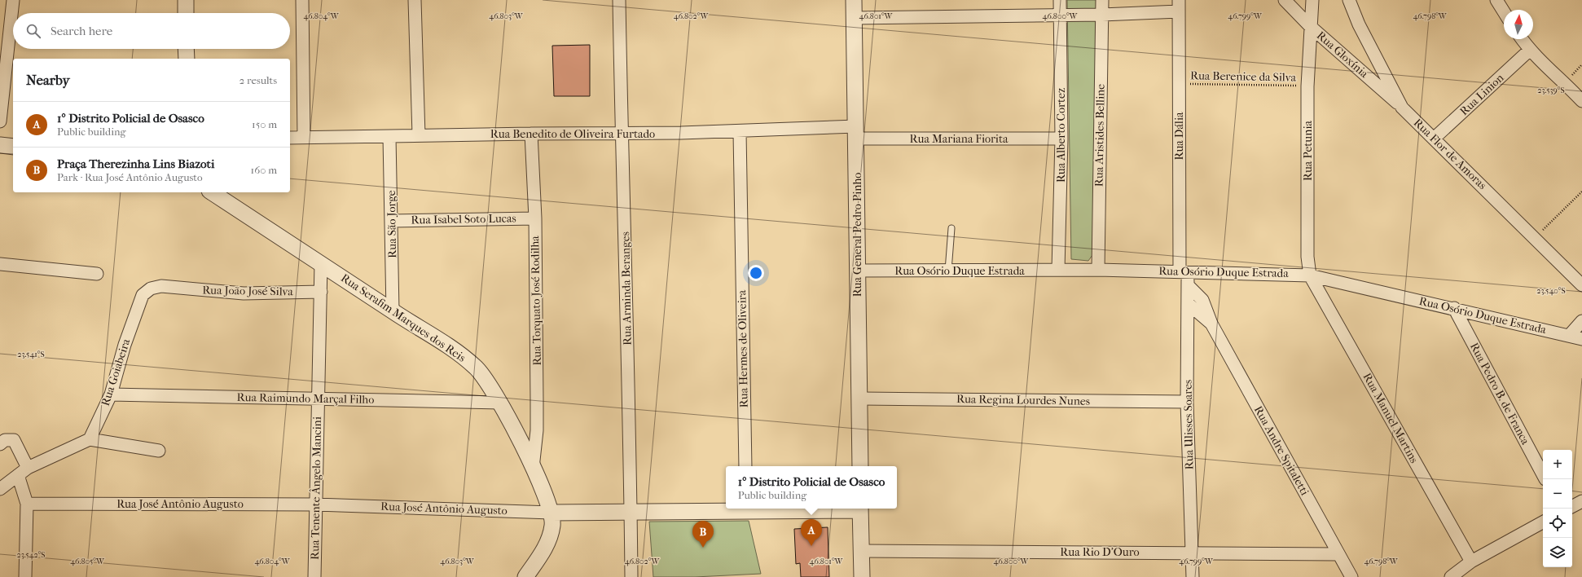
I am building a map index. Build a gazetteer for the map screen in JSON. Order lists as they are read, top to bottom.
{
  "streets": {
    "street": [
      "Rua Gloxínia",
      "Rua Linion",
      "Rua Benedito de Oliveira Furtado",
      "Rua Alberto Cortez",
      "Rua Aristides Belline",
      "Rua Dália",
      "Rua Mariana Fiorita",
      "Rua Petunia",
      "Rua Flor de Amoras",
      "Rua Isabel Soto Lucas",
      "Rua São Jorge",
      "Rua General Pedro Pinho",
      "Rua Osório Duque Estrada",
      "Rua Arminda Beranges",
      "Rua João José Silva",
      "Rua Torquato José Rodilha",
      "Rua Serafim Marques dos Reis",
      "Rua Hermes de Oliveira",
      "Rua Goiabeira",
      "Rua Pedro B. de Franca",
      "Rua Raimundo Marçal Filho",
      "Rua Regina Lourdes Nunes",
      "Rua Manuel Martins",
      "Rua Ulisses Soares",
      "Rua Andre Spitaletti",
      "Rua Tenente Ângelo Mancini",
      "Rua José Antônio Augusto",
      "Rua Rio D'Ouro"
    ],
    "path": ["Rua Berenice da Silva"]
  },
  "crossings": [
    ["Rua Gloxínia", "Rua Petunia"],
    ["Rua Gloxínia", "Rua Flor de Amoras"],
    ["Rua Berenice da Silva", "Rua Dália"],
    ["Rua Berenice da Silva", "Rua Petunia"],
    ["Rua Linion", "Rua Flor de Amoras"],
    ["Rua Benedito de Oliveira Furtado", "Rua Mariana Fiorita"],
    ["Rua Benedito de Oliveira Furtado", "Rua São Jorge"],
    ["Rua Benedito de Oliveira Furtado", "Rua General Pedro Pinho"],
    ["Rua Benedito de Oliveira Furtado", "Rua Arminda Beranges"],
    ["Rua Benedito de Oliveira Furtado", "Rua Torquato José Rodilha"],
    ["Rua Benedito de Oliveira Furtado", "Rua Hermes de Oliveira"],
    ["Rua Alberto Cortez", "Rua Mariana Fiorita"],
    ["Rua Alberto Cortez", "Rua Osório Duque Estrada"],
    ["Rua Aristides Belline", "Rua Osório Duque Estrada"],
    ["Rua Dália", "Rua Osório Duque Estrada"],
    ["Rua Dália", "Rua Ulisses Soares"],
    ["Rua Mariana Fiorita", "Rua General Pedro Pinho"],
    ["Rua Petunia", "Rua Osório Duque Estrada"],
    ["Rua Petunia", "Rua Manuel Martins"],
    ["Rua Isabel Soto Lucas", "Rua São Jorge"],
    ["Rua Isabel Soto Lucas", "Rua Torquato José Rodilha"],
    ["Rua São Jorge", "Rua Serafim Marques dos Reis"],
    ["Rua General Pedro Pinho", "Rua Osório Duque Estrada"],
    ["Rua General Pedro Pinho", "Rua Regina Lourdes Nunes"],
    ["Rua Osório Duque Estrada", "Rua Pedro B. de Franca"],
    ["Rua Osório Duque Estrada", "Rua Manuel Martins"],
    ["Rua Osório Duque Estrada", "Rua Ulisses Soares"],
    ["Rua Arminda Beranges", "Rua José Antônio Augusto"],
    ["Rua João José Silva", "Rua Goiabeira"],
    ["Rua João José Silva", "Rua Tenente Ângelo Mancini"],
    ["Rua Torquato José Rodilha", "Rua Serafim Marques dos Reis"],
    ["Rua Serafim Marques dos Reis", "Rua Raimundo Marçal Filho"],
    ["Rua Serafim Marques dos Reis", "Rua Tenente Ângelo Mancini"],
    ["Rua Serafim Marques dos Reis", "Rua José Antônio Augusto"],
    ["Rua Goiabeira", "Rua Raimundo Marçal Filho"],
    ["Rua Raimundo Marçal Filho", "Rua Tenente Ângelo Mancini"],
    ["Rua Regina Lourdes Nunes", "Rua Ulisses Soares"],
    ["Rua Ulisses Soares", "Rua Andre Spitaletti"],
    ["Rua Ulisses Soares", "Rua Rio D'Ouro"],
    ["Rua Andre Spitaletti", "Rua Rio D'Ouro"],
    ["Rua Tenente Ângelo Mancini", "Rua José Antônio Augusto"]
  ],
  "north": "top",
  "page": {
    "search": "Search here",
    "heading": ["Nearby", "2 results"],
    "list": [
      {
        "mark": "A",
        "name": "1º Distrito Policial de Osasco",
        "note": "Public building",
        "value": "150 m"
      },
      {
        "mark": "B",
        "name": "Praça Therezinha Lins Biazoti",
        "note": "Park · Rua José Antônio Augusto",
        "value": "160 m"
      }
    ],
    "map_buttons": ["+", "−"],
    "popup": ["1º Distrito Policial de Osasco", "Public building"],
    "pins": ["A", "B"]
  },
  "coordinates": [
    "46.804°W",
    "46.803°W",
    "46.802°W",
    "46.801°W",
    "46.800°W",
    "46.799°W",
    "46.798°W",
    "23.539°S",
    "23.540°S",
    "23.541°S",
    "23.542°S",
    "46.805°W"
  ]
}
